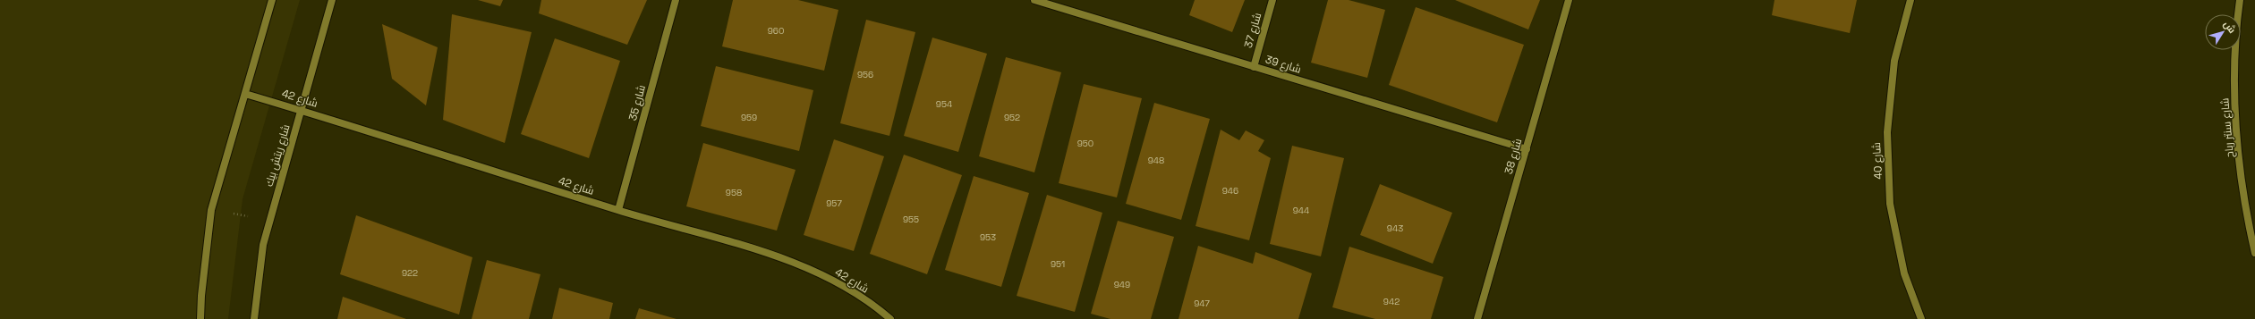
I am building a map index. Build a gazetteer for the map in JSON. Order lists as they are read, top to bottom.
{
  "streets": {
    "street": [
      "شارع 37",
      "شارع 39",
      "شارع 42",
      "شارع 35",
      "شارع سنتر رباح",
      "شارع ريتش بيك",
      "شارع 38",
      "شارع 40"
    ]
  },
  "crossings": [
    ["شارع 37", "شارع 39"],
    ["شارع 39", "شارع 38"],
    ["شارع 42", "شارع 35"],
    ["شارع 42", "شارع ريتش بيك"]
  ],
  "house_numbers": [
    "960",
    "956",
    "954",
    "959",
    "952",
    "950",
    "948",
    "946",
    "958",
    "957",
    "944",
    "955",
    "943",
    "953",
    "951",
    "922",
    "949",
    "942",
    "947"
  ],
  "north": "top right"
}
